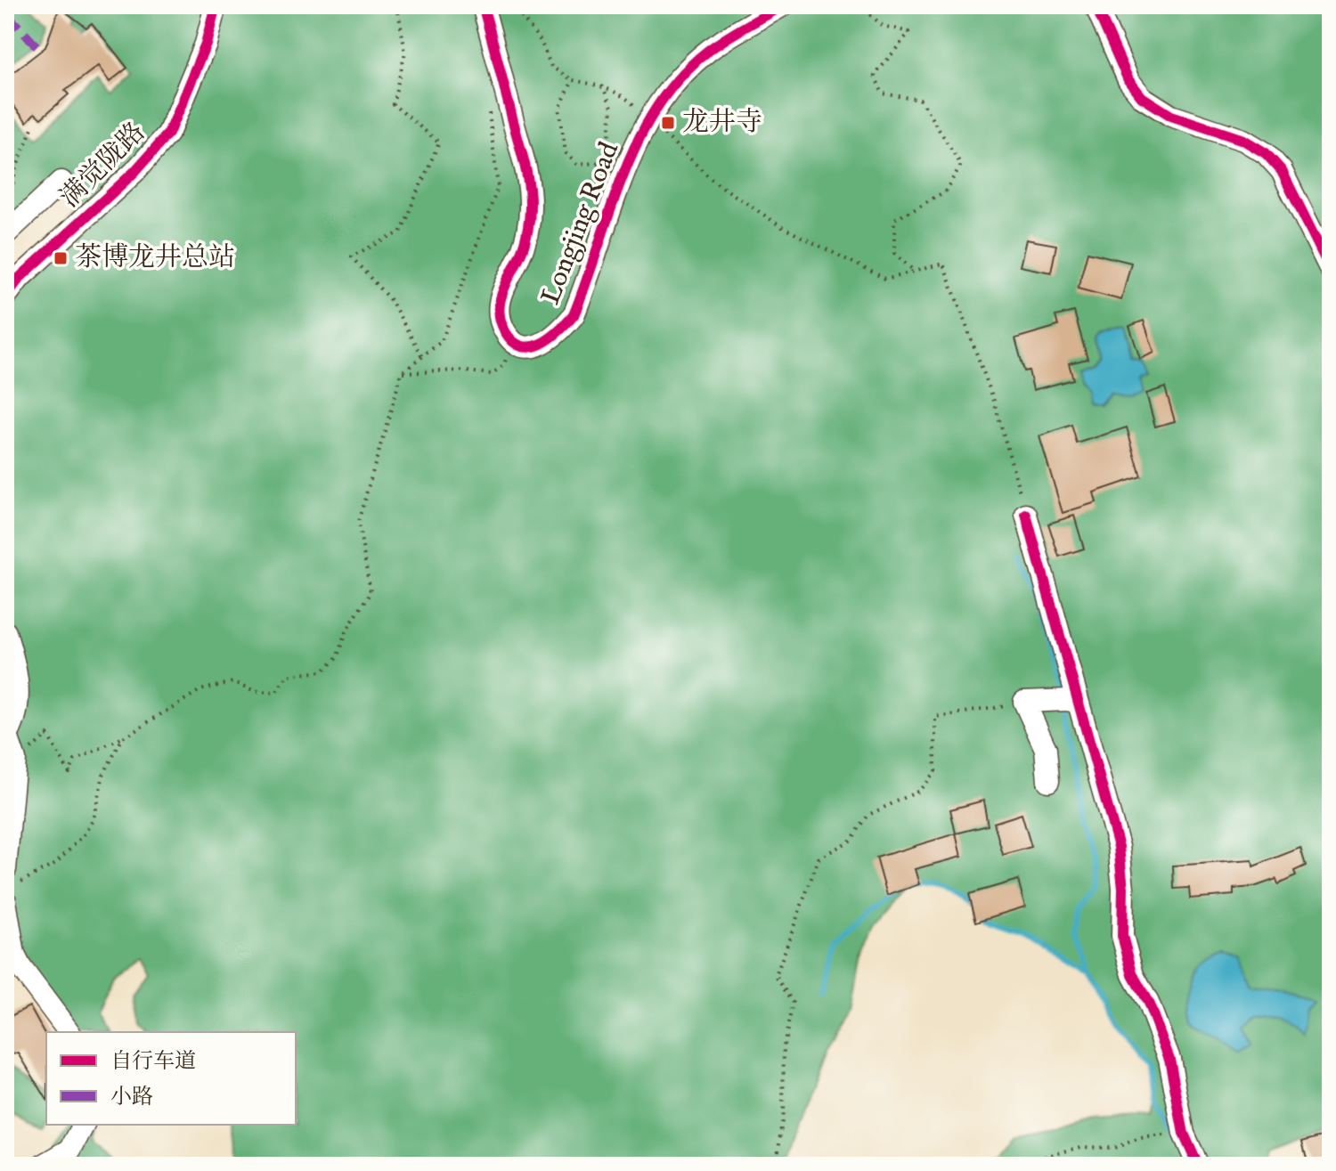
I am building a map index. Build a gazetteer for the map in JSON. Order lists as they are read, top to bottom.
{
  "streets": {
    "street": ["满觉陇路", "Longjing Road"]
  },
  "places": {
    "transit": ["龙井寺", "茶博龙井总站"]
  },
  "legend": ["自行车道", "小路"]
}
